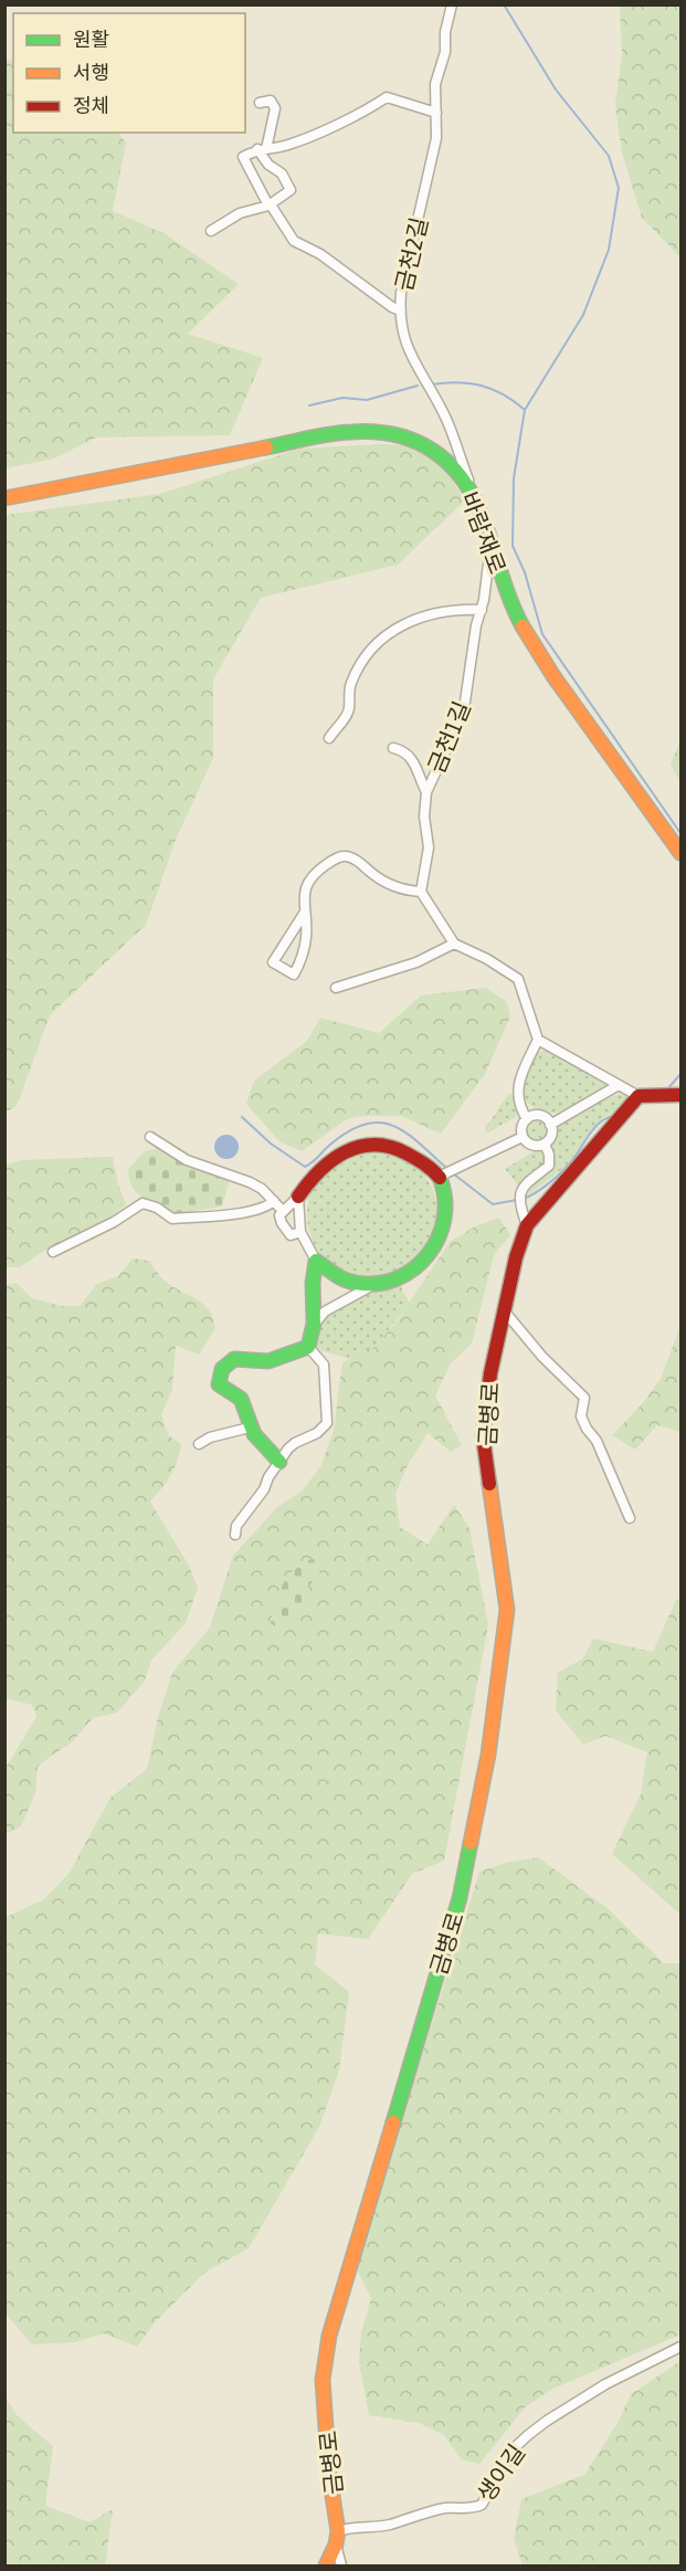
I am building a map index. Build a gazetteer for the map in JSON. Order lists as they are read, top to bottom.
{
  "streets": {
    "street": [
      "금천2길",
      "바람재로",
      "금천1길",
      "금병로",
      "생이길"
    ]
  },
  "crossings": [
    ["금천2길", "바람재로"],
    ["바람재로", "금천1길"],
    ["금병로", "생이길"]
  ],
  "legend": ["원활", "서행", "정체"]
}
